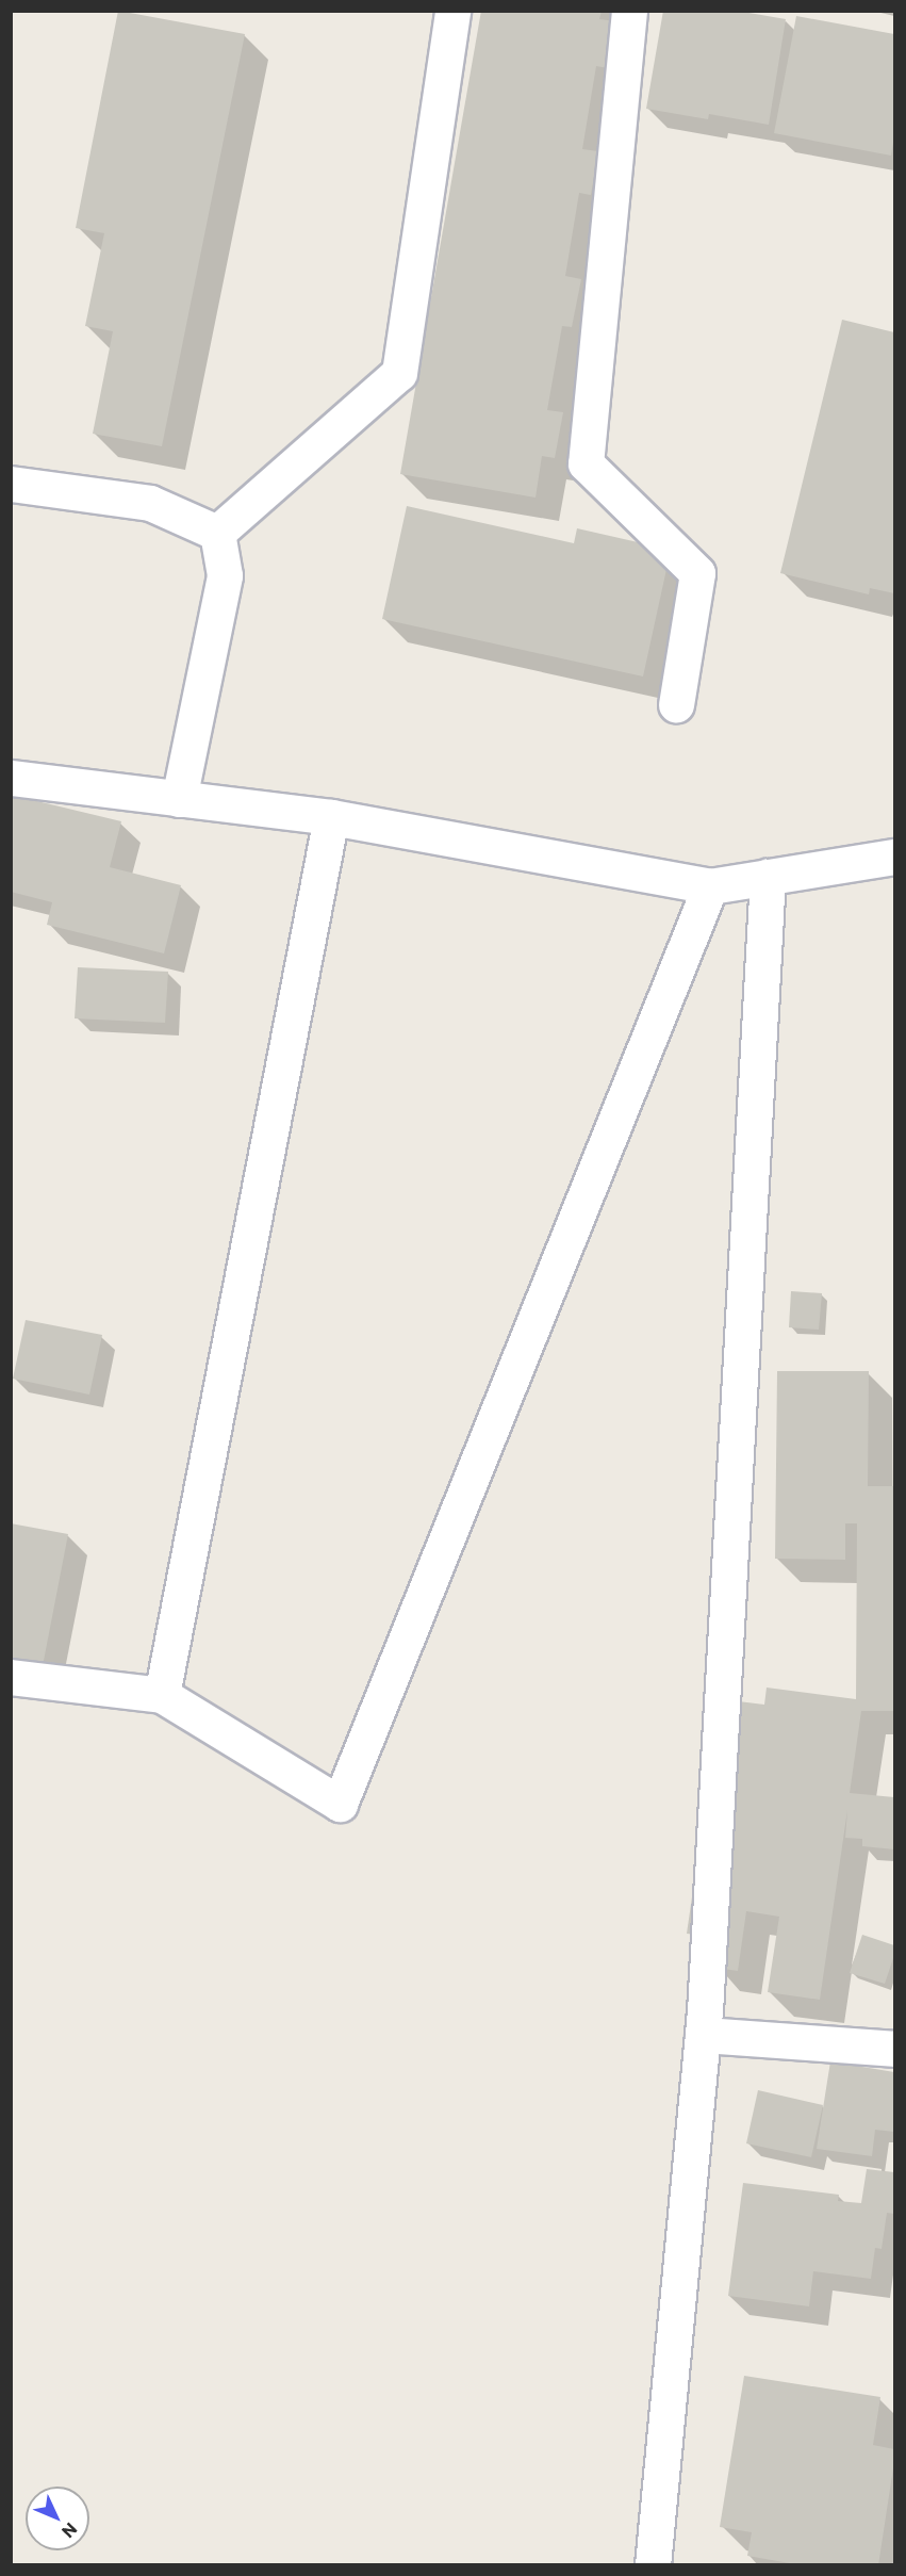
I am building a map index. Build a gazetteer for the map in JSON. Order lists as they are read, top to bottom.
{
  "north": "bottom right"
}
